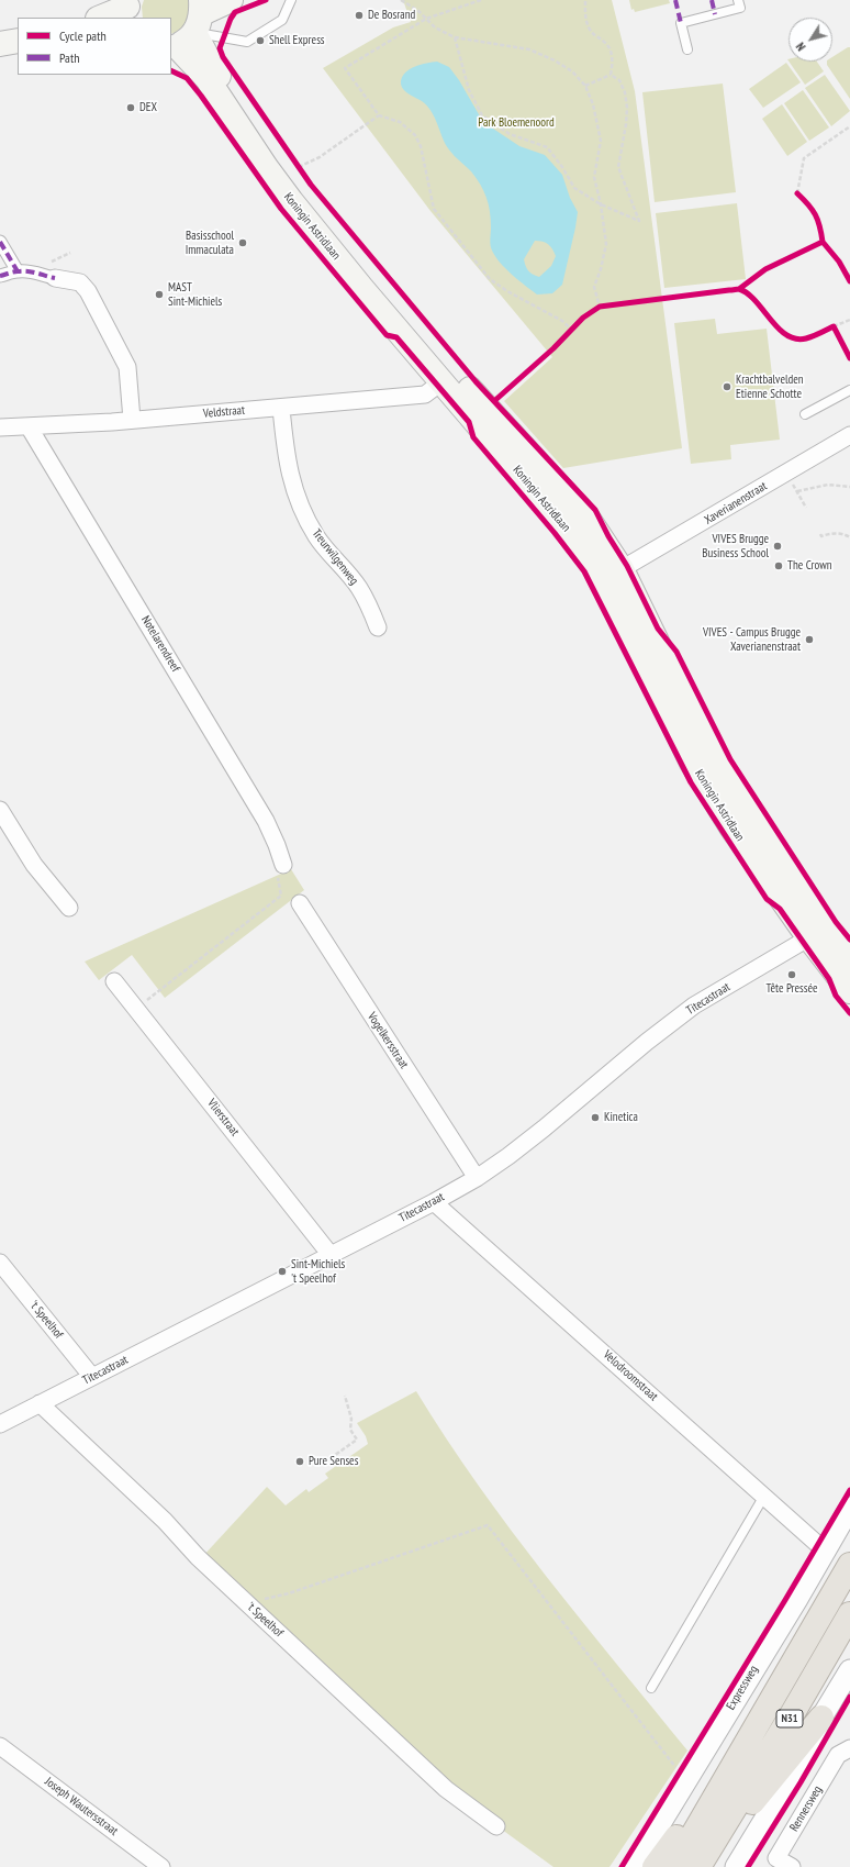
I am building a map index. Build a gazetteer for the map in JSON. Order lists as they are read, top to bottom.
{
  "streets": {
    "highway": ["N31"],
    "main road": ["Koningin Astridlaan"],
    "street": [
      "Veldstraat",
      "Xaverianenstraat",
      "Treurwilgenweg",
      "Notelarendreef",
      "Titecastraat",
      "Vogelkersstraat",
      "Vlierstraat",
      "'t Speelhof",
      "Velodroomstraat",
      "Expressweg",
      "Joseph Wautersstraat",
      "Rennersweg"
    ]
  },
  "crossings": [
    ["Koningin Astridlaan", "Veldstraat"],
    ["Koningin Astridlaan", "Xaverianenstraat"],
    ["Koningin Astridlaan", "Titecastraat"],
    ["Veldstraat", "Treurwilgenweg"],
    ["Veldstraat", "Notelarendreef"],
    ["Titecastraat", "Vogelkersstraat"],
    ["Titecastraat", "Vlierstraat"],
    ["Titecastraat", "'t Speelhof"],
    ["Titecastraat", "Velodroomstraat"],
    ["Velodroomstraat", "Expressweg"]
  ],
  "parks": ["Park Bloemenoord"],
  "places": [
    "De Bosrand",
    "Shell Express",
    "DEX",
    "Basisschool Immaculata",
    "MAST Sint-Michiels",
    "Krachtbalvelden Etienne Schotte",
    "VIVES Brugge Business School",
    "The Crown",
    "VIVES - Campus Brugge Xaverianenstraat",
    "Tête Pressée",
    "Kinetica",
    "Sint-Michiels 't Speelhof",
    "Pure Senses"
  ],
  "legend": ["Cycle path", "Path"],
  "north": "bottom left"
}
